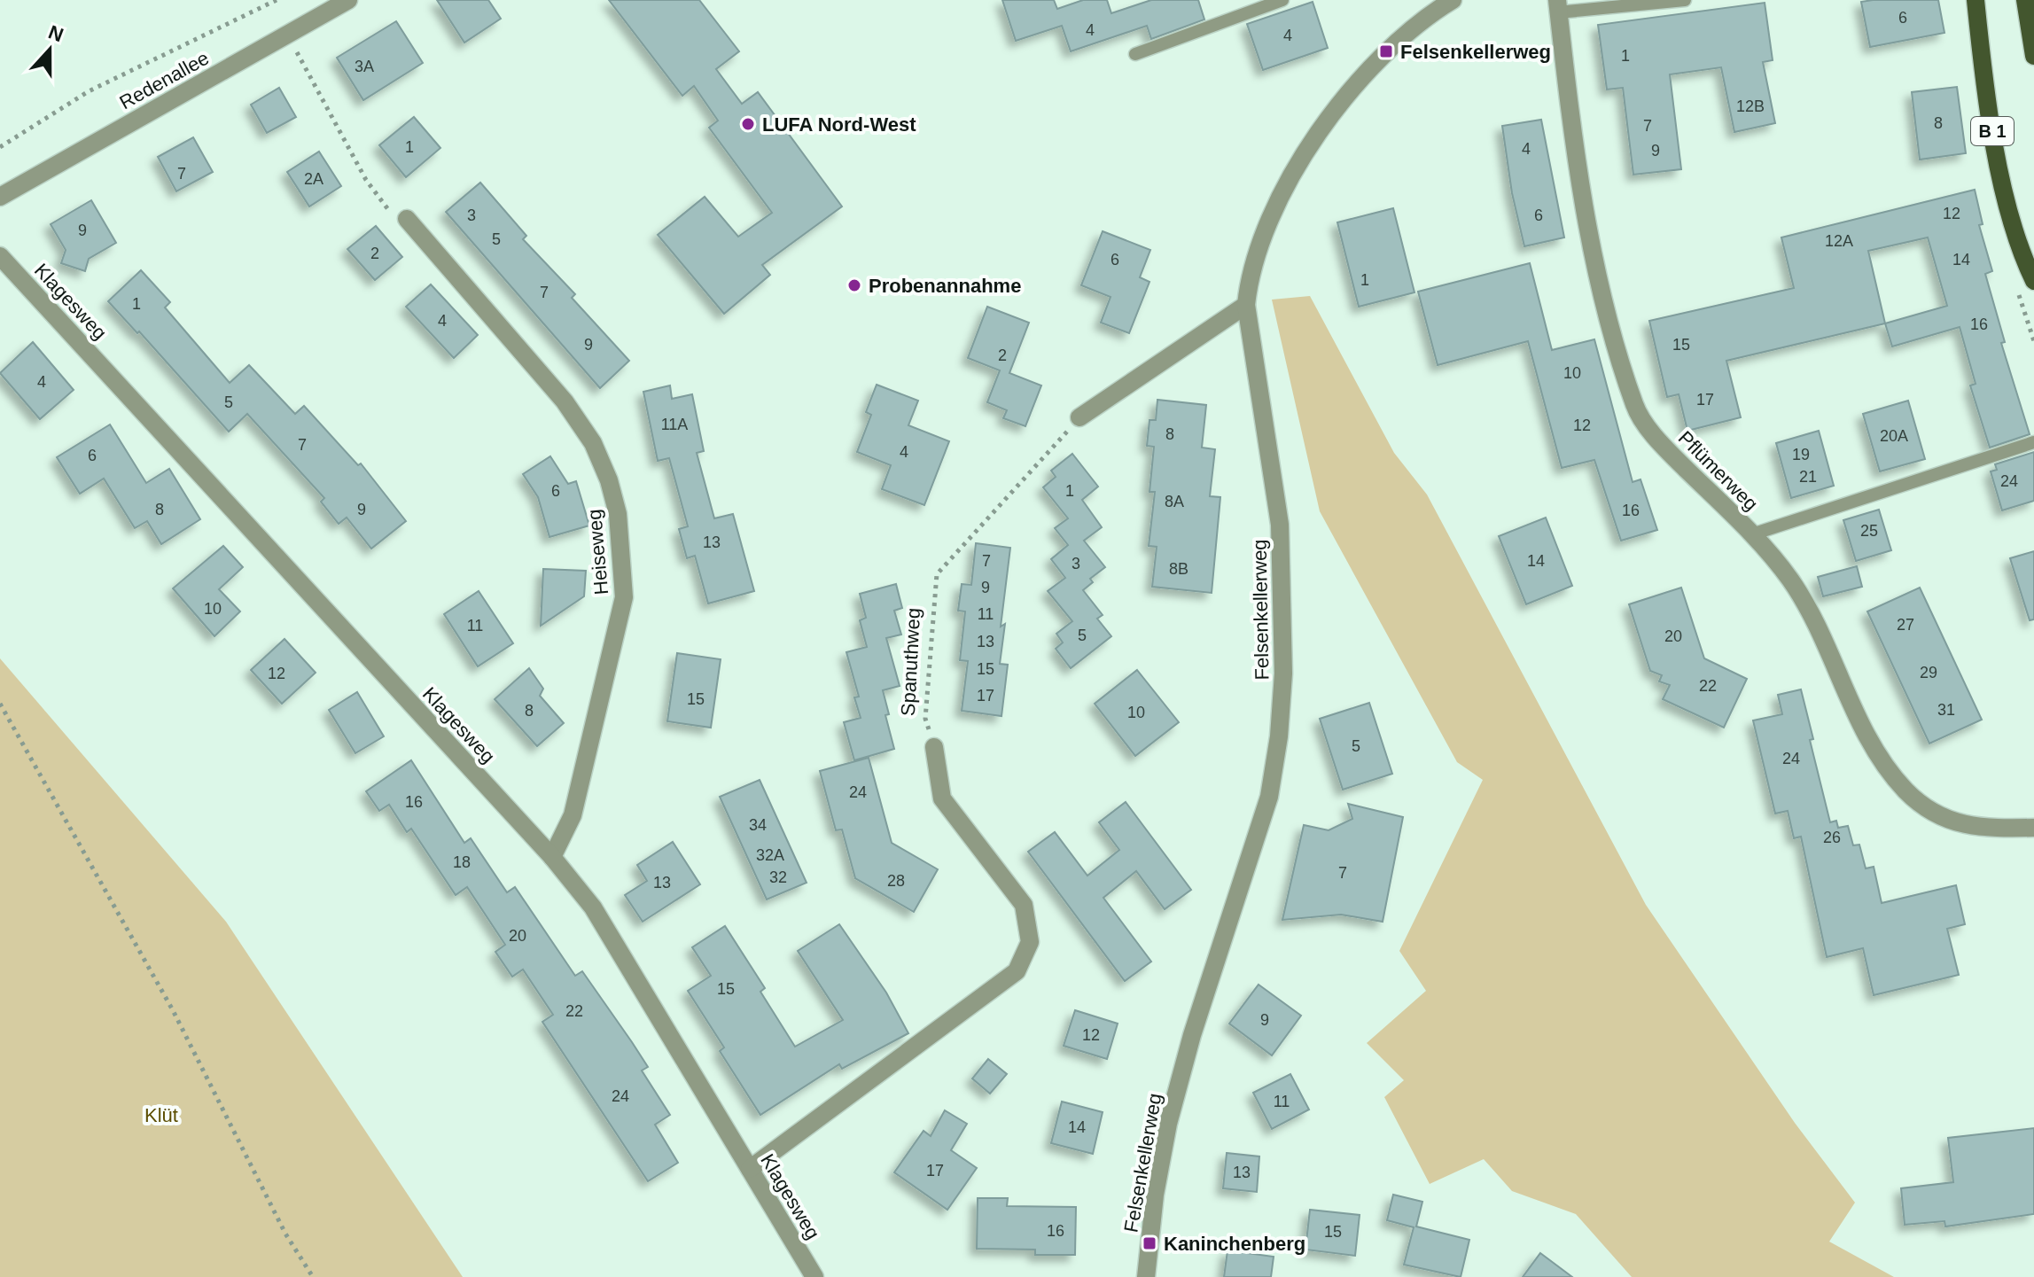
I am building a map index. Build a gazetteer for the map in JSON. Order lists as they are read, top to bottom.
{
  "streets": {
    "main road": ["B 1"],
    "street": [
      "Redenallee",
      "Klagesweg",
      "Pflümerweg",
      "Heiseweg",
      "Felsenkellerweg"
    ],
    "path": ["Spanuthweg"]
  },
  "crossings": [
    ["Klagesweg", "Heiseweg"]
  ],
  "parks": ["Klüt"],
  "places": {
    "transit": ["Felsenkellerweg", "Kaninchenberg"],
    "other": ["LUFA Nord-West", "Probenannahme"]
  },
  "house_numbers": [
    "6",
    "4",
    "4",
    "1",
    "3A",
    "12B",
    "8",
    "7",
    "1",
    "4",
    "9",
    "7",
    "2A",
    "12",
    "3",
    "6",
    "9",
    "5",
    "12A",
    "2",
    "6",
    "14",
    "1",
    "7",
    "1",
    "4",
    "16",
    "9",
    "15",
    "2",
    "10",
    "4",
    "17",
    "5",
    "11A",
    "12",
    "8",
    "20A",
    "7",
    "4",
    "19",
    "6",
    "21",
    "24",
    "6",
    "1",
    "8A",
    "8",
    "9",
    "16",
    "25",
    "13",
    "7",
    "14",
    "3",
    "8B",
    "9",
    "10",
    "11",
    "27",
    "11",
    "5",
    "20",
    "13",
    "15",
    "29",
    "12",
    "22",
    "17",
    "15",
    "31",
    "8",
    "10",
    "5",
    "24",
    "24",
    "16",
    "34",
    "26",
    "32A",
    "18",
    "7",
    "32",
    "28",
    "13",
    "20",
    "15",
    "22",
    "9",
    "12",
    "24",
    "11",
    "14",
    "17",
    "13",
    "16",
    "15"
  ],
  "north": "top"
}
